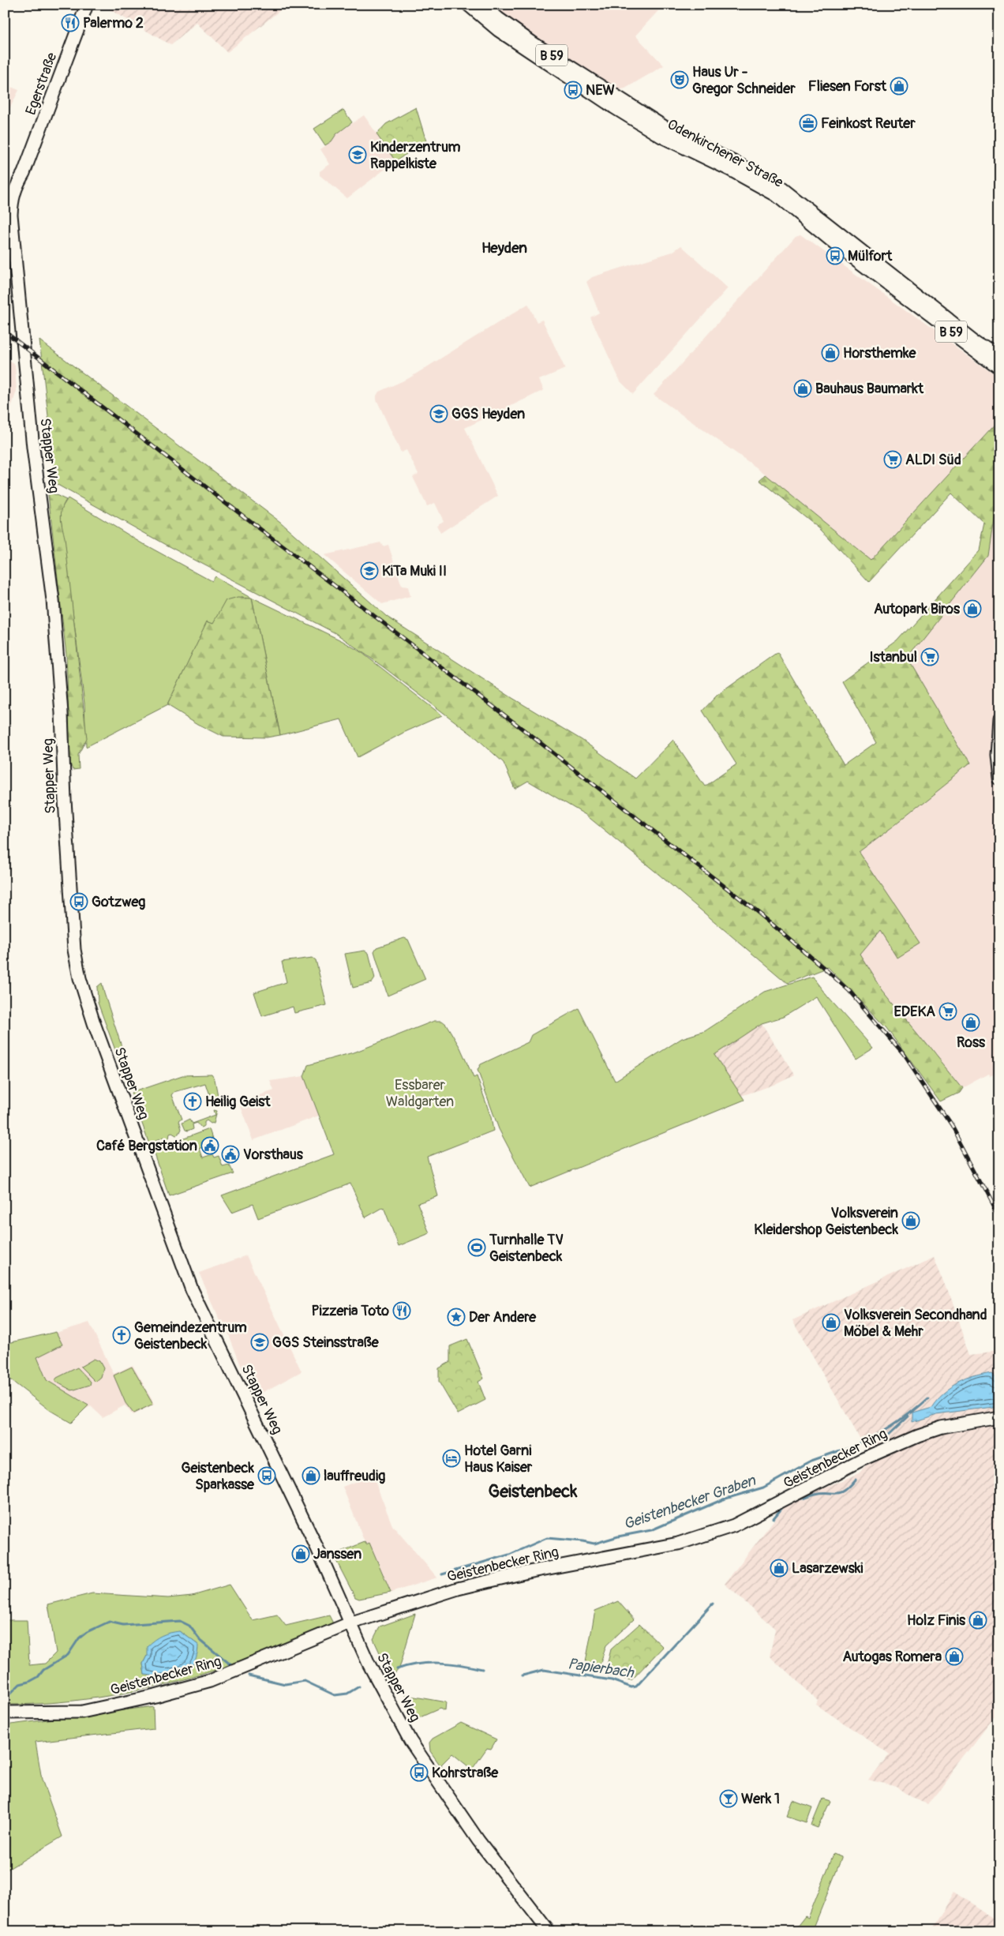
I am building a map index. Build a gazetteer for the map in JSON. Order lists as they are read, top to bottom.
{
  "streets": {
    "main road": [
      "B 59",
      "Egerstraße",
      "Odenkirchener Straße",
      "Stapper Weg",
      "Geistenbecker Ring"
    ]
  },
  "crossings": [
    ["Egerstraße", "Stapper Weg"],
    ["Stapper Weg", "Geistenbecker Ring"]
  ],
  "districts": ["Heyden", "Geistenbeck"],
  "water": ["Geistenbecker Graben", "Papierbach"],
  "parks": ["Essbarer Waldgarten"],
  "places": {
    "restaurant": ["Palermo 2", "Pizzeria Toto"],
    "theatre": ["Haus Ur - Gregor Schneider"],
    "shop": [
      "Fliesen Forst",
      "Horsthemke",
      "Bauhaus Baumarkt",
      "Autopark Biros",
      "Ross",
      "Volksverein Kleidershop Geistenbeck",
      "Volksverein Secondhand Möbel & Mehr",
      "lauffreudig",
      "Janssen",
      "Lasarzewski",
      "Holz Finis",
      "Autogas Romera"
    ],
    "bus stop": [
      "NEW",
      "Mülfort",
      "Gotzweg",
      "Geistenbeck Sparkasse",
      "Kohrstraße"
    ],
    "office": ["Feinkost Reuter"],
    "school or university": [
      "Kinderzentrum Rappelkiste",
      "GGS Heyden",
      "KiTa Muki II",
      "GGS Steinsstraße"
    ],
    "supermarket": ["ALDI Süd", "Istanbul", "EDEKA"],
    "church": ["Heilig Geist", "Gemeindezentrum Geistenbeck"],
    "public building": ["Café Bergstation", "Vorsthaus"],
    "sports": ["Turnhalle TV Geistenbeck"],
    "place": ["Der Andere"],
    "hotel": ["Hotel Garni Haus Kaiser"],
    "bar": ["Werk 1"]
  }
}
